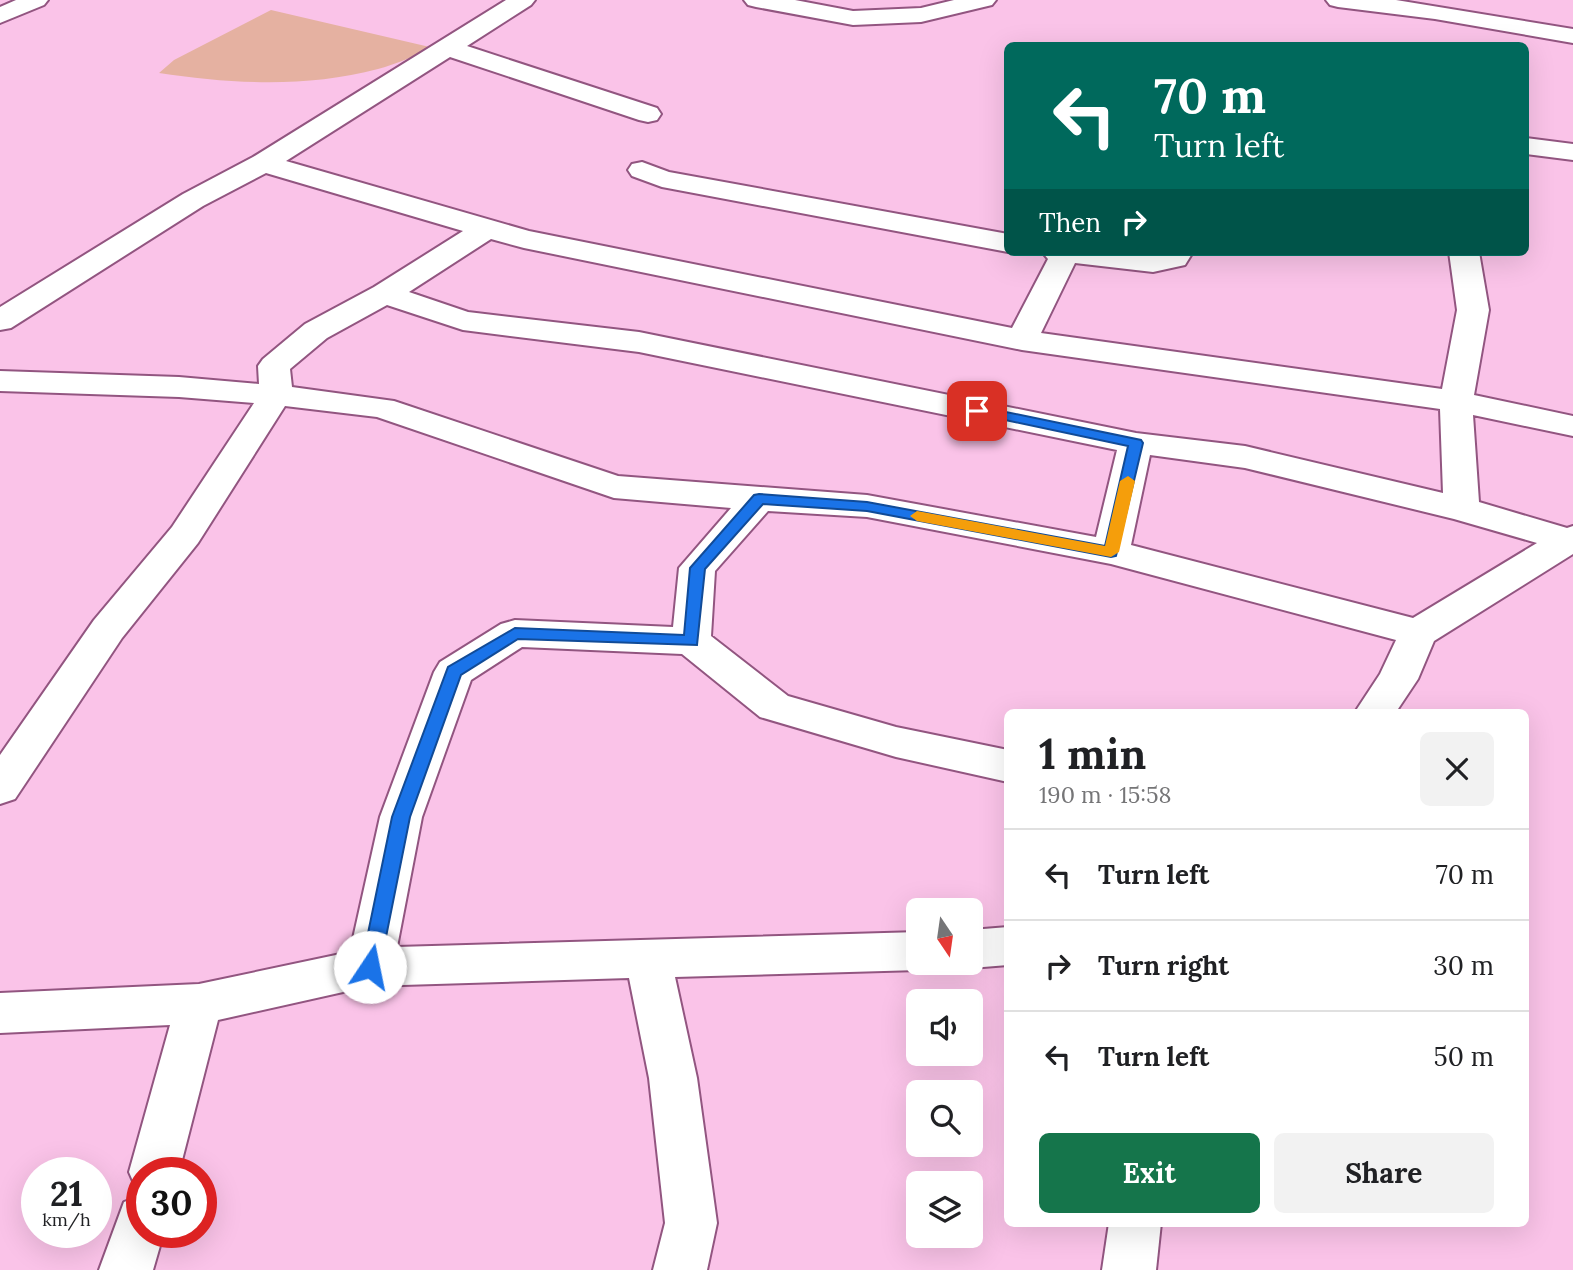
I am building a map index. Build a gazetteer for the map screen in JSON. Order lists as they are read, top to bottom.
{
  "north": "bottom",
  "page": {
    "turn": ["70 m", "Turn left"],
    "then": "Then",
    "heading": ["1 min", "190 m · 15:58"],
    "list": [
      {
        "name": "Turn left",
        "value": "70 m"
      },
      {
        "name": "Turn right",
        "value": "30 m"
      },
      {
        "name": "Turn left",
        "value": "50 m"
      }
    ],
    "buttons": ["Exit", "Share"],
    "speed": "21 km/h",
    "limit": "30"
  }
}
